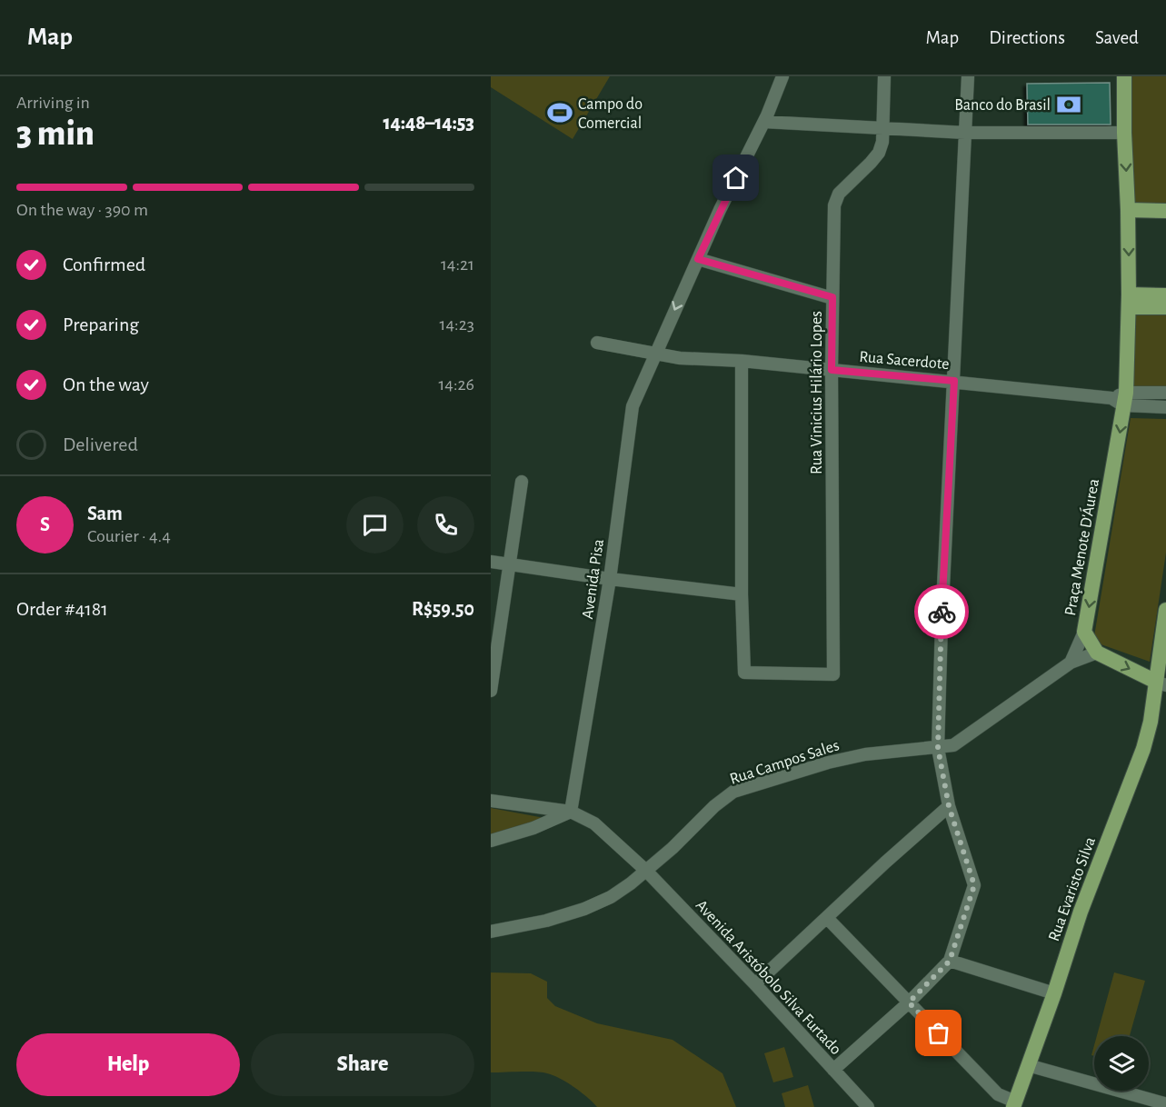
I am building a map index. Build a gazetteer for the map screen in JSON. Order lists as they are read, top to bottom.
{
  "streets": {
    "main road": ["Praça Menote D'Áurea", "Rua Evaristo Silva"],
    "street": [
      "Rua Sacerdote",
      "Rua Vinicius Hilário Lopes",
      "Avenida Pisa",
      "Rua Campos Sales",
      "Avenida Aristóbolo Silva Furtado"
    ]
  },
  "crossings": [
    ["Rua Sacerdote", "Rua Vinicius Hilário Lopes"],
    ["Rua Sacerdote", "Praça Menote D'Áurea"],
    ["Rua Sacerdote", "Avenida Pisa"],
    ["Praça Menote D'Áurea", "Rua Campos Sales"],
    ["Avenida Pisa", "Avenida Aristóbolo Silva Furtado"],
    ["Rua Campos Sales", "Avenida Aristóbolo Silva Furtado"]
  ],
  "one_way": ["Praça Menote D'Áurea"],
  "places": {
    "bank": ["Banco do Brasil"],
    "sports": ["Campo do Comercial"]
  },
  "page": {
    "header": "Map",
    "nav": ["Map", "Directions", "Saved"],
    "heading": ["3 min", "Arriving in", "14:48–14:53"],
    "panel": [
      "Sam",
      "Courier · 4.4",
      "Order #4181",
      "R$59.50"
    ],
    "bar": "On the way · 390 m",
    "list": [
      ["Confirmed", "14:21"],
      ["Preparing", "14:23"],
      ["On the way", "14:26"],
      "Delivered"
    ],
    "round": "S",
    "buttons": ["Help", "Share"]
  }
}
